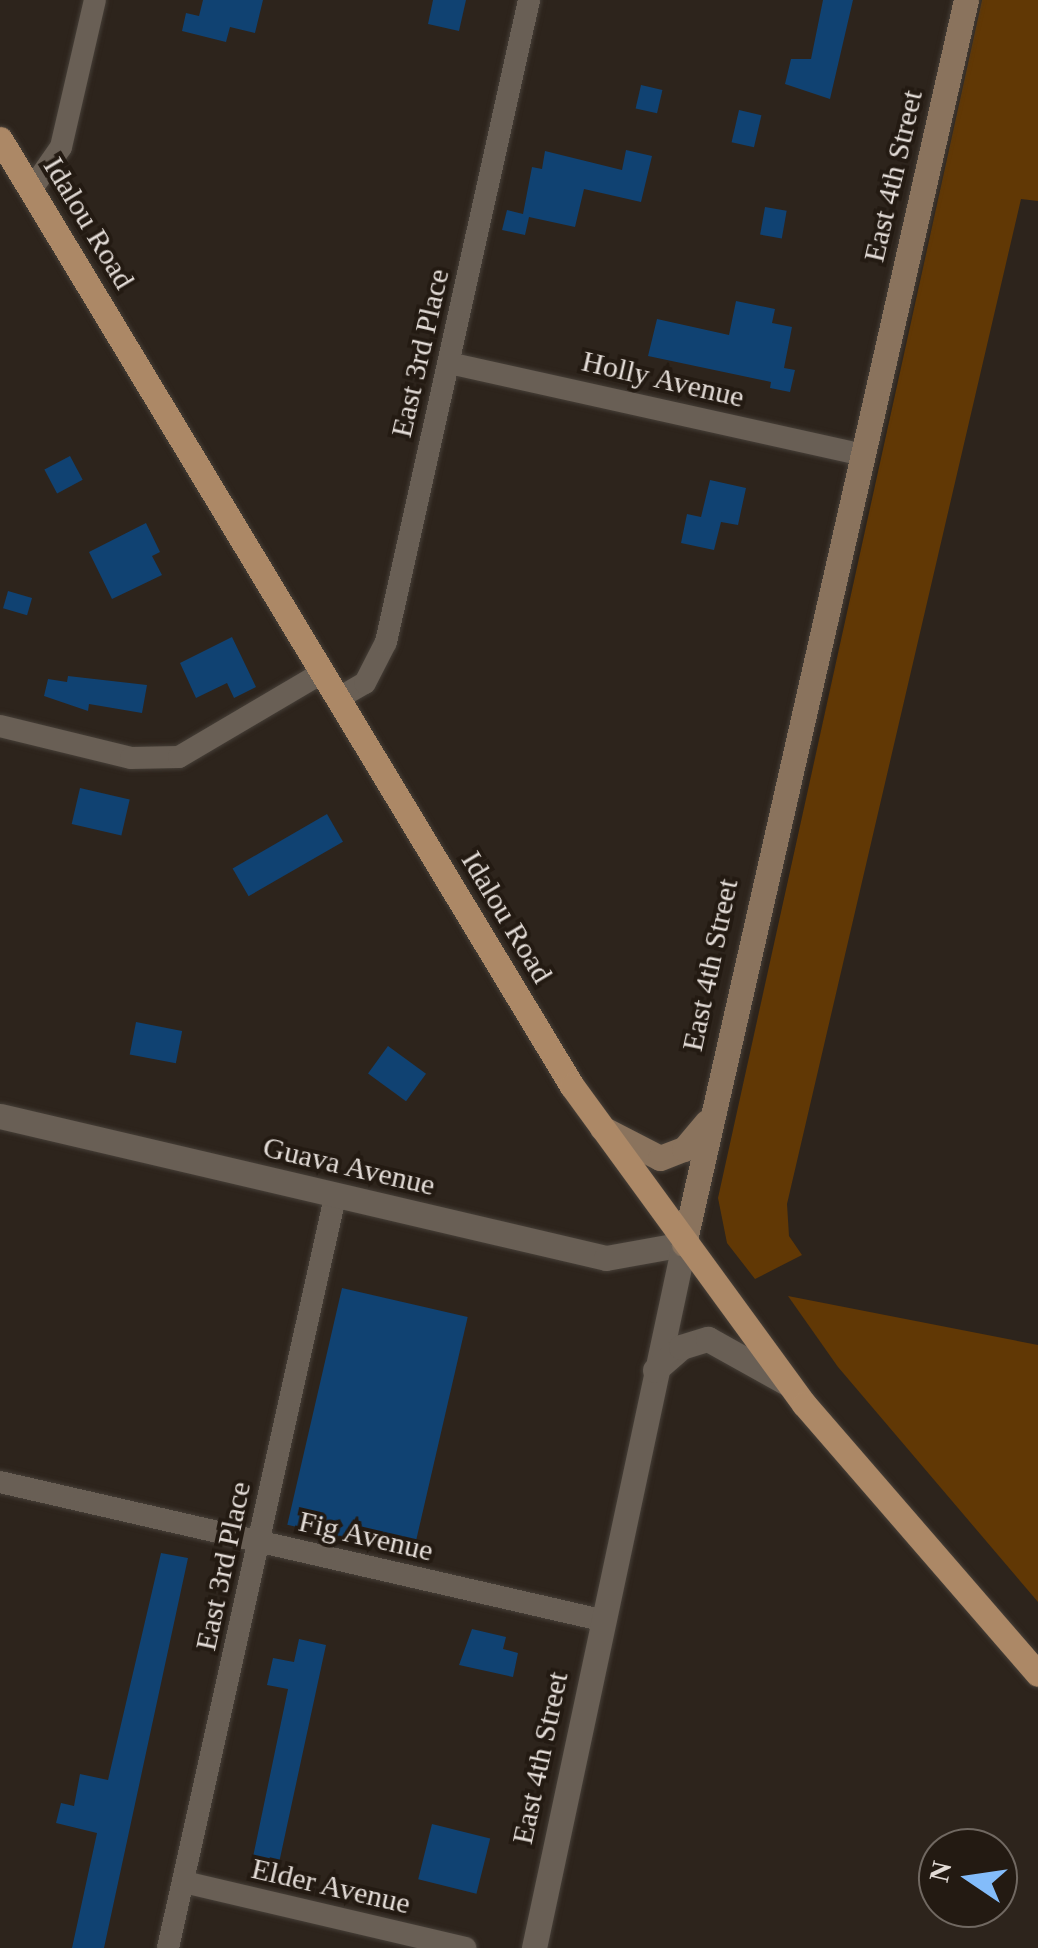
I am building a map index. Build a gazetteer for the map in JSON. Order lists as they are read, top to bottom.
{
  "streets": {
    "main road": ["East 4th Street", "Idalou Road"],
    "street": [
      "East 3rd Place",
      "Holly Avenue",
      "Guava Avenue",
      "Fig Avenue",
      "Elder Avenue"
    ]
  },
  "crossings": [
    ["East 4th Street", "Idalou Road"],
    ["East 4th Street", "Holly Avenue"],
    ["East 4th Street", "Guava Avenue"],
    ["East 4th Street", "Fig Avenue"],
    ["Idalou Road", "East 3rd Place"],
    ["Idalou Road", "Guava Avenue"],
    ["East 3rd Place", "Holly Avenue"],
    ["East 3rd Place", "Guava Avenue"],
    ["East 3rd Place", "Fig Avenue"],
    ["East 3rd Place", "Elder Avenue"]
  ],
  "north": "left"
}
